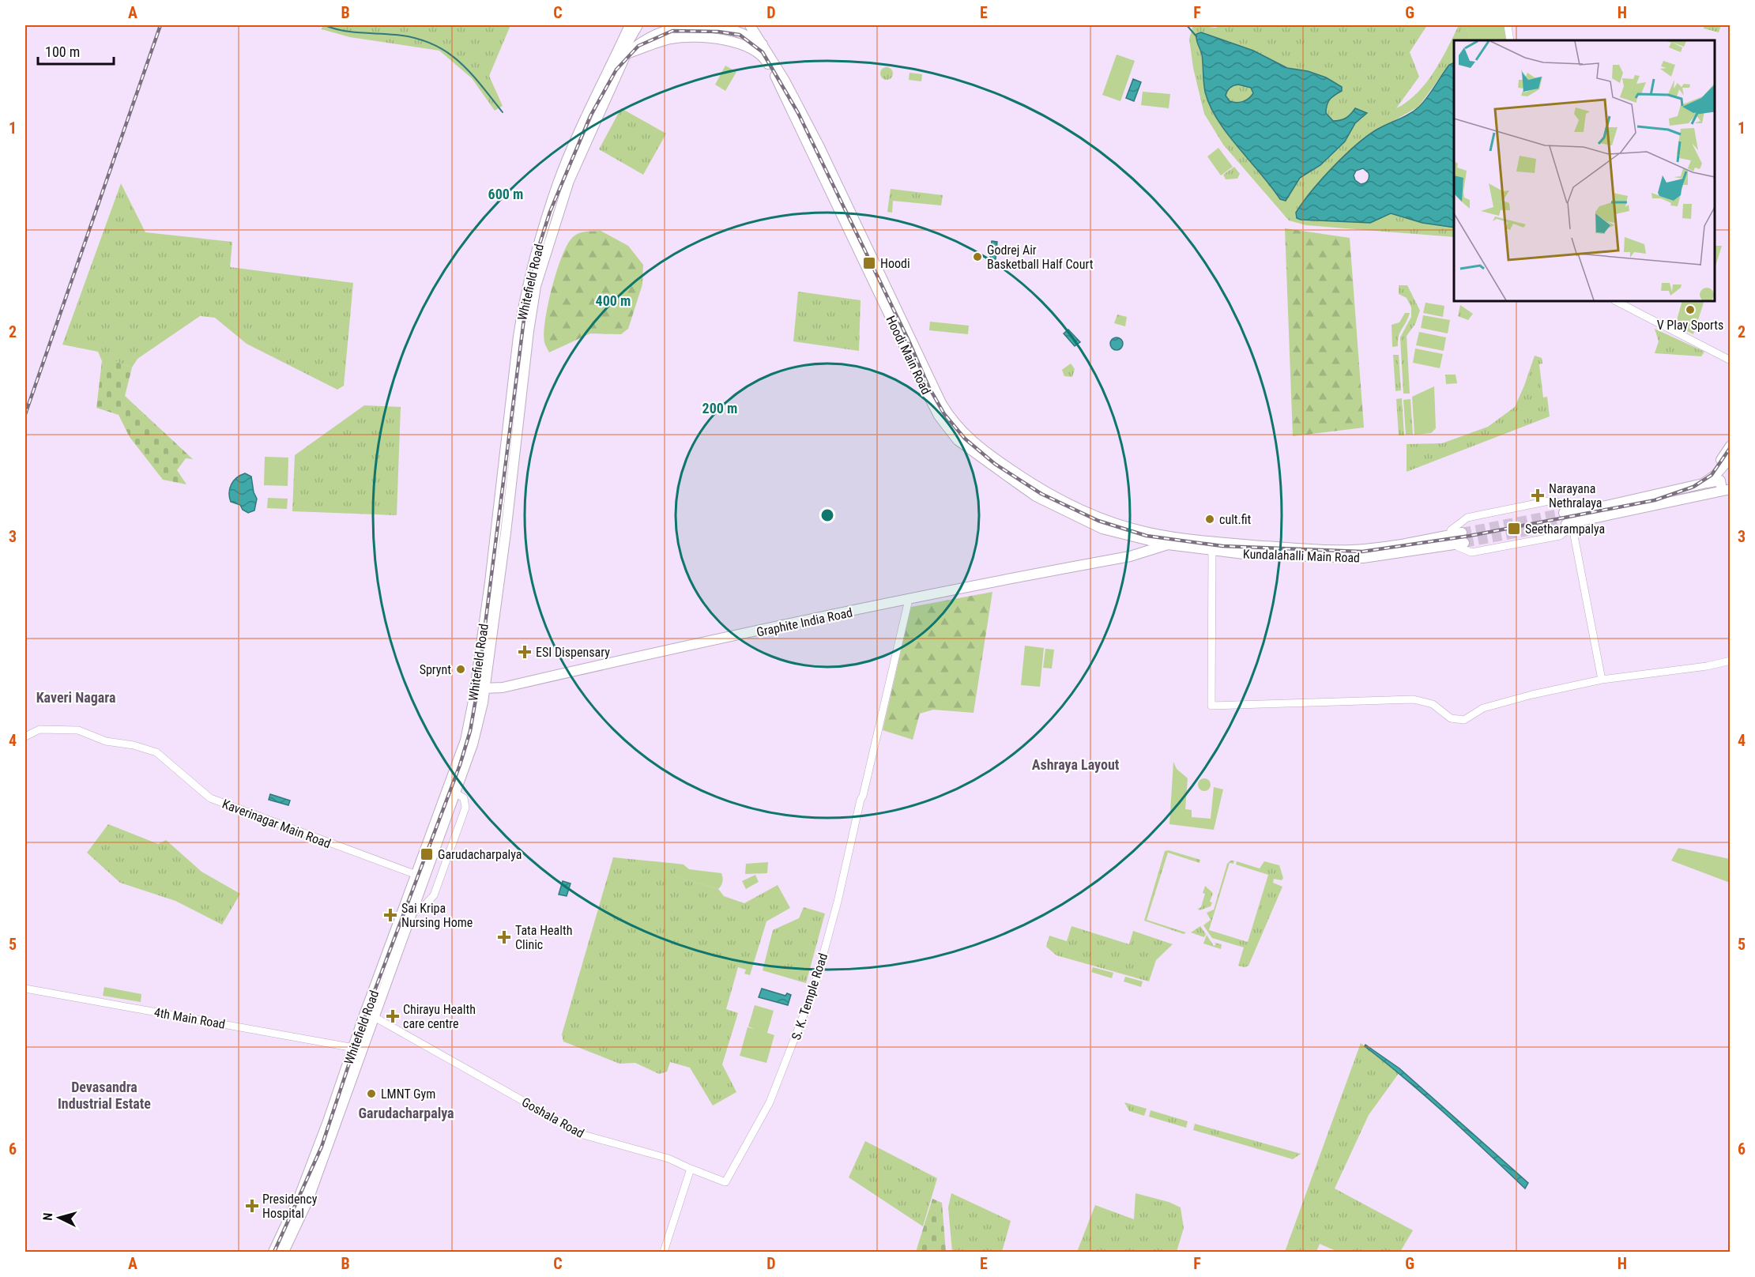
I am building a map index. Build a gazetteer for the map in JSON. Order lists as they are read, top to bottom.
{
  "streets": {
    "main road": [
      "Whitefield Road",
      "Hoodi Main Road",
      "Kundalahalli Main Road",
      "Graphite India Road"
    ],
    "street": [
      "Kaverinagar Main Road",
      "S. K. Temple Road",
      "4th Main Road",
      "Goshala Road"
    ]
  },
  "crossings": [
    ["Whitefield Road", "Graphite India Road"],
    ["Whitefield Road", "Kaverinagar Main Road"],
    ["Whitefield Road", "4th Main Road"],
    ["Whitefield Road", "Goshala Road"],
    ["Hoodi Main Road", "Kundalahalli Main Road"],
    ["Kundalahalli Main Road", "Graphite India Road"],
    ["Graphite India Road", "S. K. Temple Road"],
    ["S. K. Temple Road", "Goshala Road"]
  ],
  "districts": [
    "Kaveri Nagara",
    "Ashraya Layout",
    "Devasandra Industrial Estate",
    "Garudacharpalya"
  ],
  "places": {
    "other": [
      "Godrej Air Basketball Half Court",
      "V Play Sports",
      "cult.fit",
      "Sprynt",
      "LMNT Gym"
    ],
    "transit": ["Hoodi", "Seetharampalya", "Garudacharpalya"],
    "health": [
      "Narayana Nethralaya",
      "ESI Dispensary",
      "Sai Kripa Nursing Home",
      "Tata Health Clinic",
      "Chirayu Health care centre",
      "Presidency Hospital"
    ]
  },
  "scale_bar": "100 m",
  "north": "left",
  "grid": {
    "columns": [
      "A",
      "B",
      "C",
      "D",
      "E",
      "F",
      "G",
      "H"
    ],
    "rows": [
      "1",
      "2",
      "3",
      "4",
      "5",
      "6"
    ]
  },
  "rings": ["600 m", "400 m", "200 m"]
}
